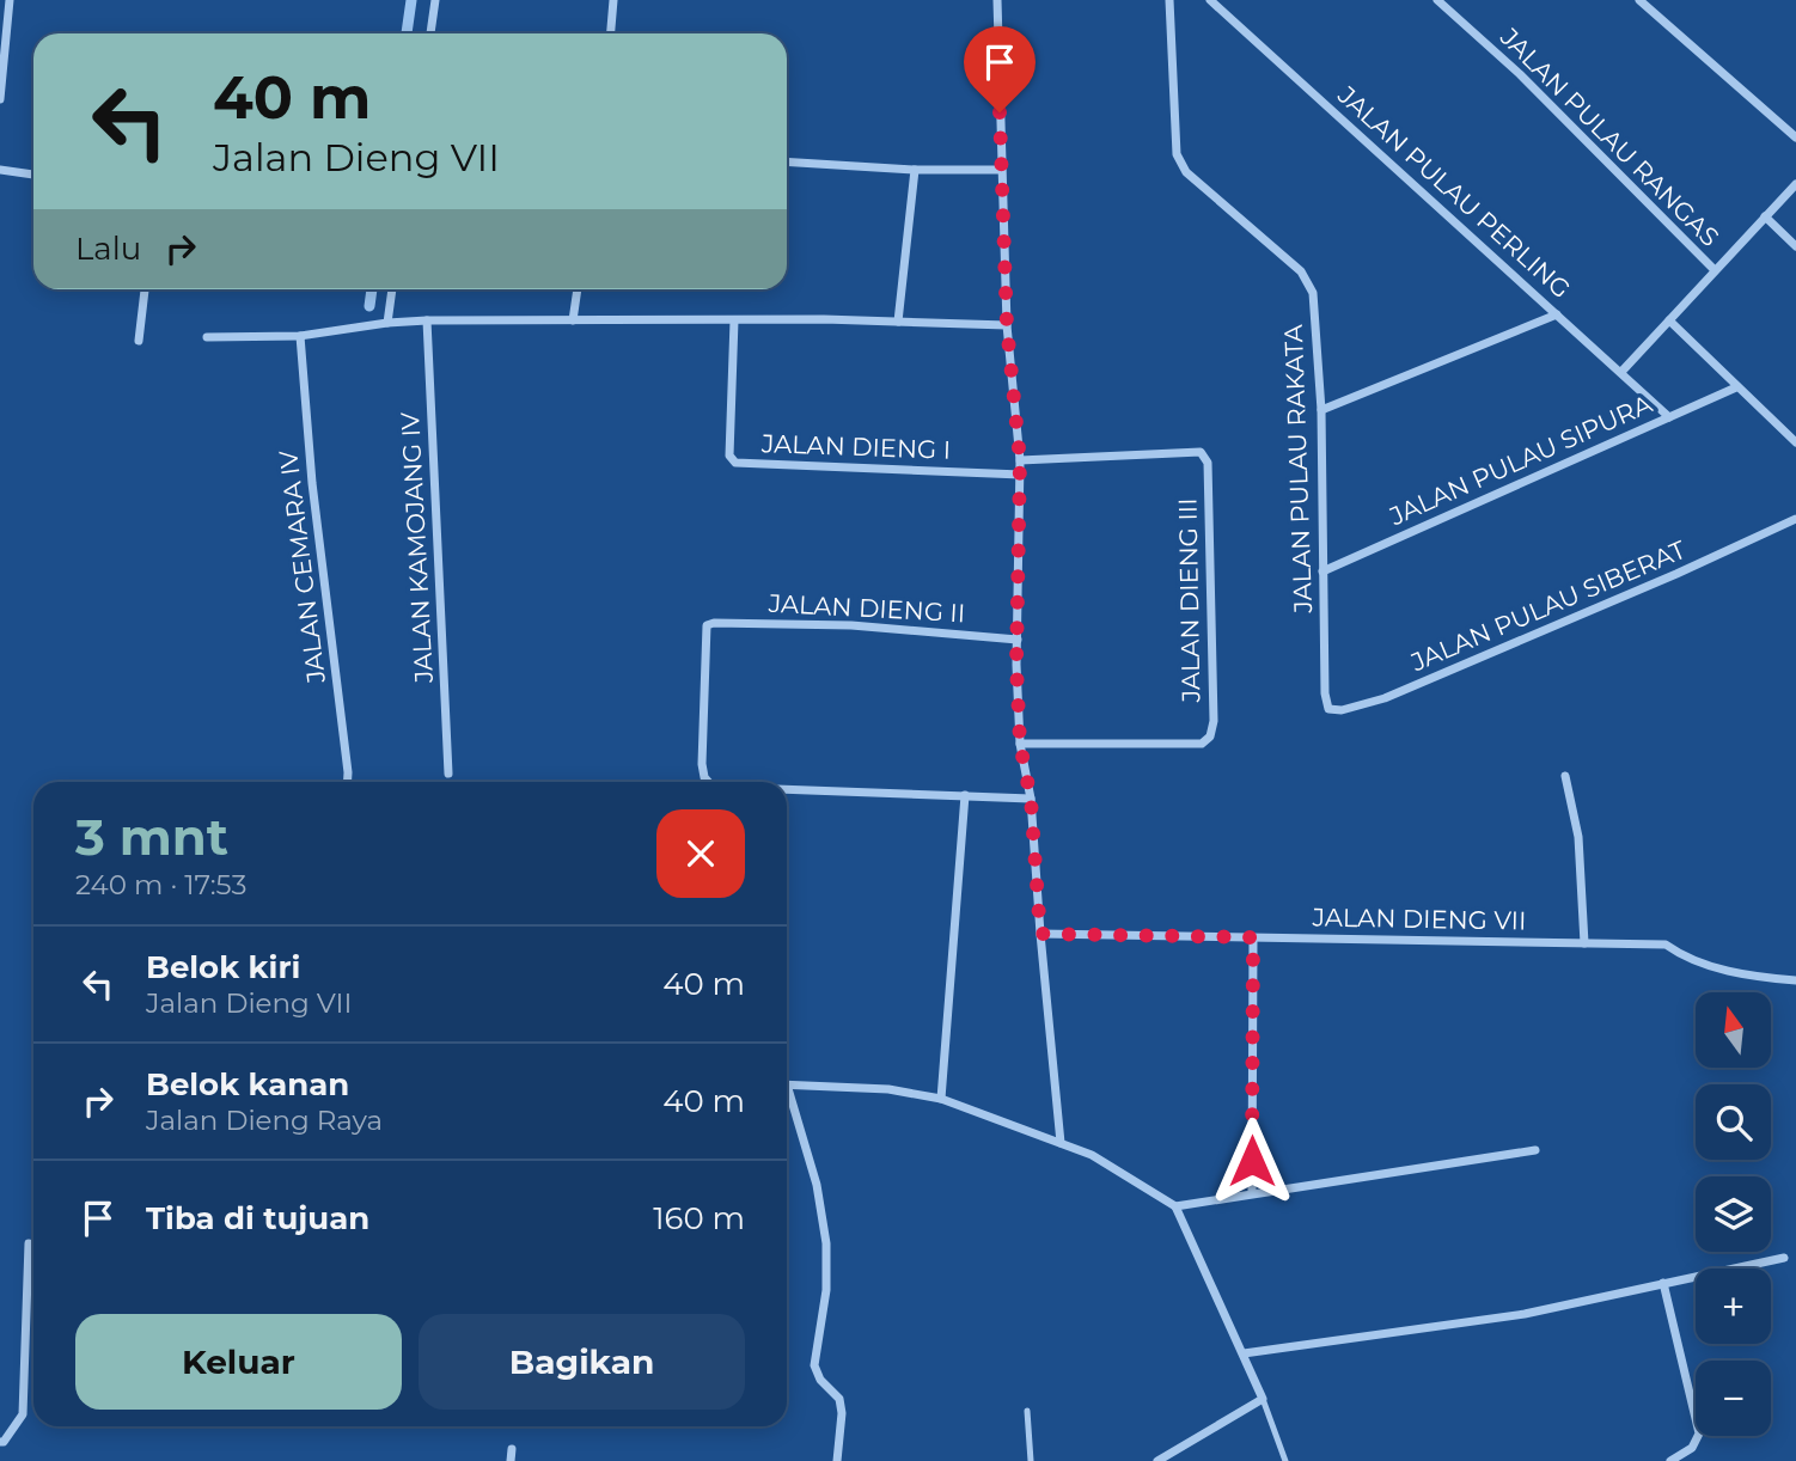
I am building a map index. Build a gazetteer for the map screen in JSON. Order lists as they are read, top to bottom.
{
  "streets": {
    "street": [
      "JALAN PULAU RANGAS",
      "JALAN PULAU PERLING",
      "JALAN DIENG I",
      "JALAN PULAU SIPURA",
      "JALAN PULAU RAKATA",
      "JALAN KAMOJANG IV",
      "JALAN CEMARA IV",
      "JALAN DIENG III",
      "JALAN PULAU SIBERAT",
      "JALAN DIENG II",
      "JALAN DIENG VII"
    ]
  },
  "crossings": [
    ["JALAN PULAU PERLING", "JALAN PULAU SIPURA"],
    ["JALAN PULAU SIPURA", "JALAN PULAU RAKATA"],
    ["JALAN PULAU RAKATA", "JALAN PULAU SIBERAT"]
  ],
  "north": "top",
  "page": {
    "turn": ["40 m", "Jalan Dieng VII"],
    "then": "Lalu",
    "heading": ["3 mnt", "240 m · 17:53"],
    "list": [
      {
        "name": "Belok kiri",
        "note": "Jalan Dieng VII",
        "value": "40 m"
      },
      {
        "name": "Belok kanan",
        "note": "Jalan Dieng Raya",
        "value": "40 m"
      },
      {
        "name": "Tiba di tujuan",
        "value": "160 m"
      }
    ],
    "map_buttons": ["+", "−"],
    "buttons": ["Keluar", "Bagikan"]
  }
}
